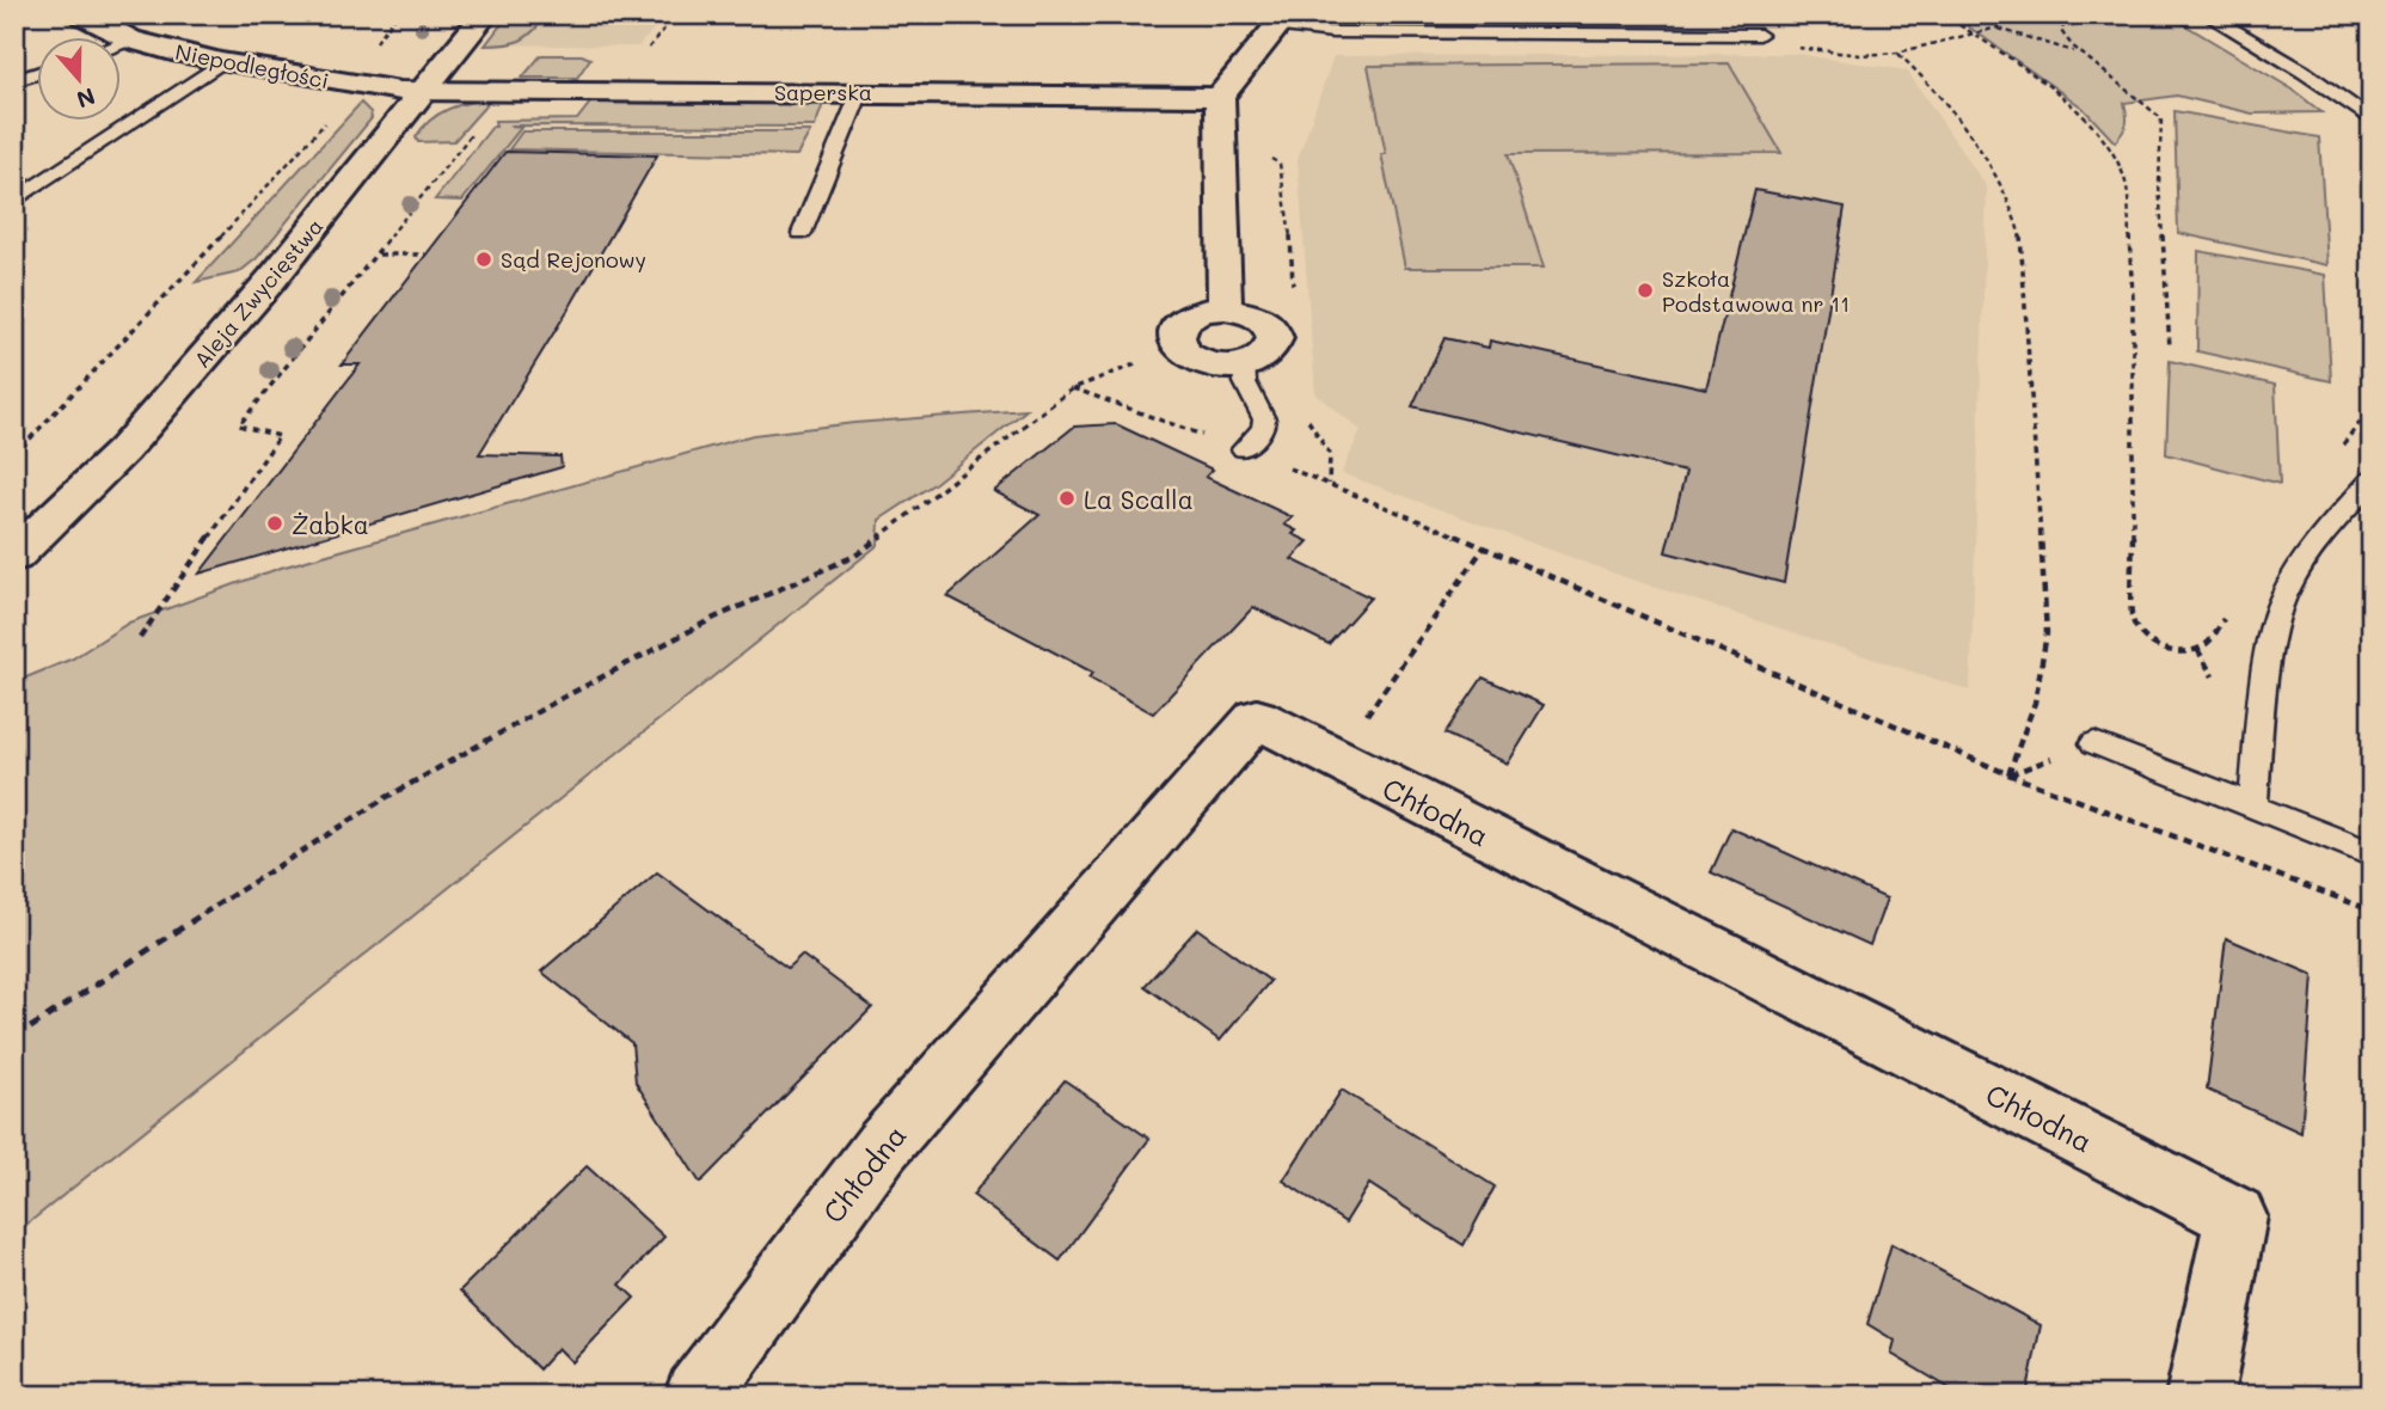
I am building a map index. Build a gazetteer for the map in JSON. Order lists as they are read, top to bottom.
{
  "streets": {
    "street": [
      "Niepodległości",
      "Saperska",
      "Aleja Zwycięstwa",
      "Chłodna"
    ]
  },
  "crossings": [
    ["Niepodległości", "Saperska"],
    ["Niepodległości", "Aleja Zwycięstwa"],
    ["Saperska", "Aleja Zwycięstwa"]
  ],
  "places": [
    "Sąd Rejonowy",
    "Szkoła Podstawowa nr 11",
    "La Scalla",
    "Żabka"
  ],
  "north": "bottom"
}
